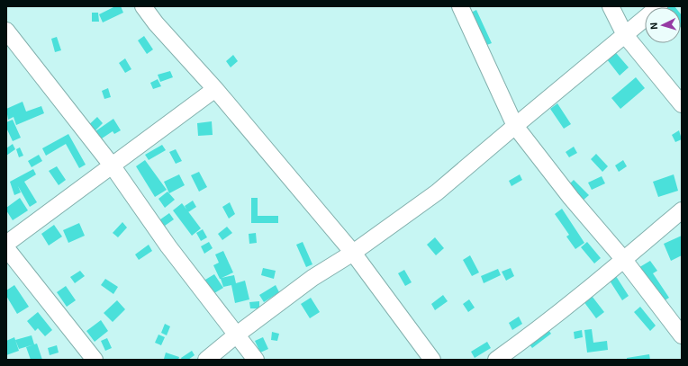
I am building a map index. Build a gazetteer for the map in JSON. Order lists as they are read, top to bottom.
{
  "north": "left"
}
